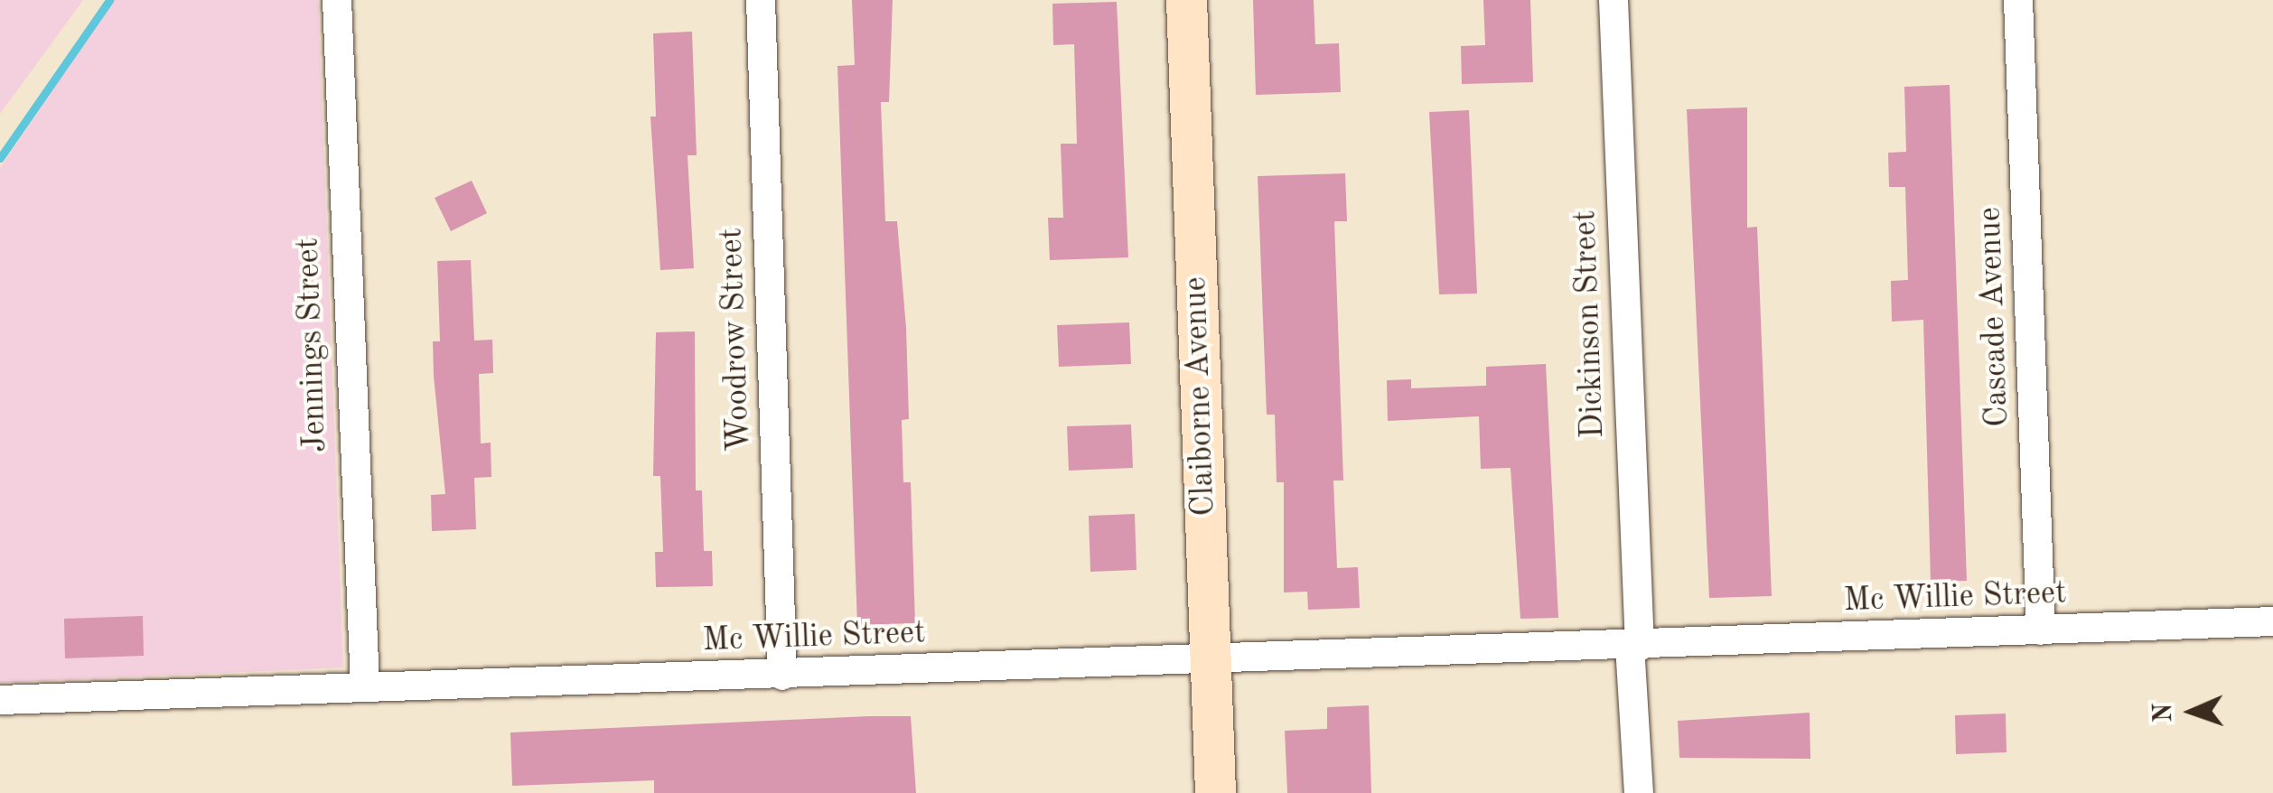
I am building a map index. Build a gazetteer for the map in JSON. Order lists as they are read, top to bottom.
{
  "streets": {
    "street": [
      "Cascade Avenue",
      "Dickinson Street",
      "Woodrow Street",
      "Jennings Street",
      "Claiborne Avenue",
      "Mc Willie Street"
    ]
  },
  "crossings": [
    ["Cascade Avenue", "Mc Willie Street"],
    ["Dickinson Street", "Mc Willie Street"],
    ["Woodrow Street", "Mc Willie Street"],
    ["Jennings Street", "Mc Willie Street"],
    ["Claiborne Avenue", "Mc Willie Street"]
  ],
  "north": "left"
}
